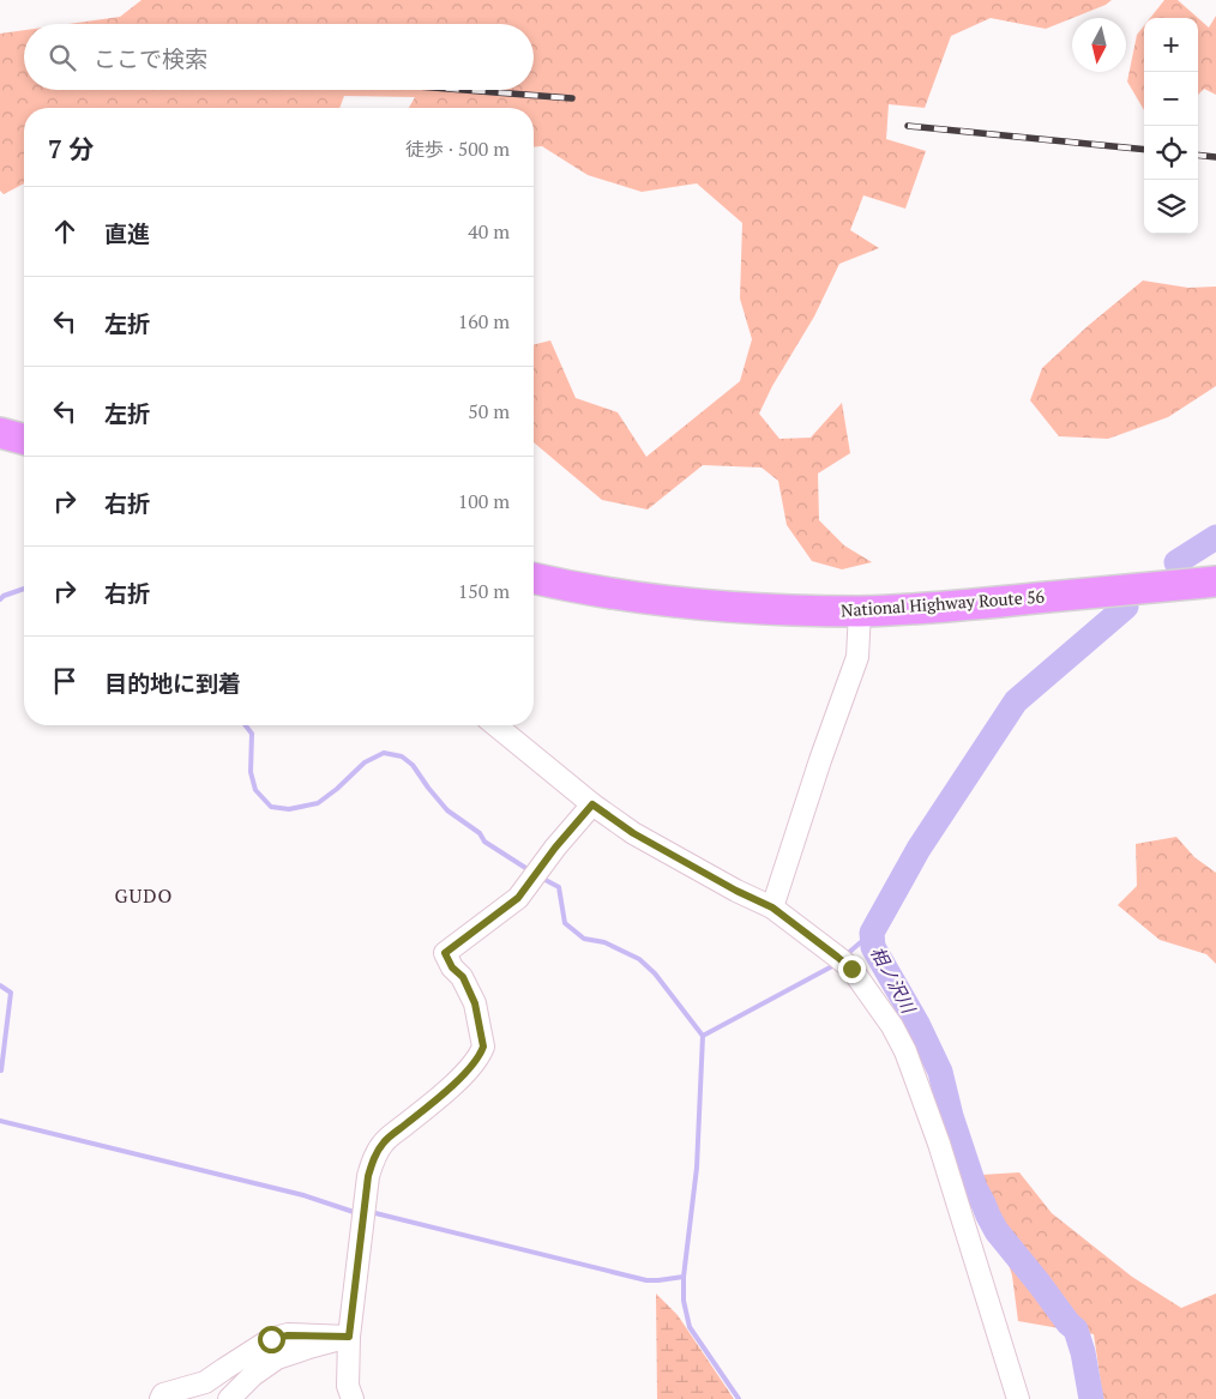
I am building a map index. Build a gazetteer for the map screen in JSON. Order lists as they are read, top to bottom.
{
  "streets": {
    "highway": ["National Highway Route 56"]
  },
  "districts": ["GUDO"],
  "water": ["相ノ沢川"],
  "north": "bottom",
  "page": {
    "map_buttons": ["+", "−"],
    "search": "ここで検索",
    "heading": ["7 分", "徒歩 · 500 m"],
    "list": [
      ["直進", "40 m"],
      ["左折", "160 m"],
      ["左折", "50 m"],
      ["右折", "100 m"],
      ["右折", "150 m"],
      "目的地に到着"
    ]
  }
}
